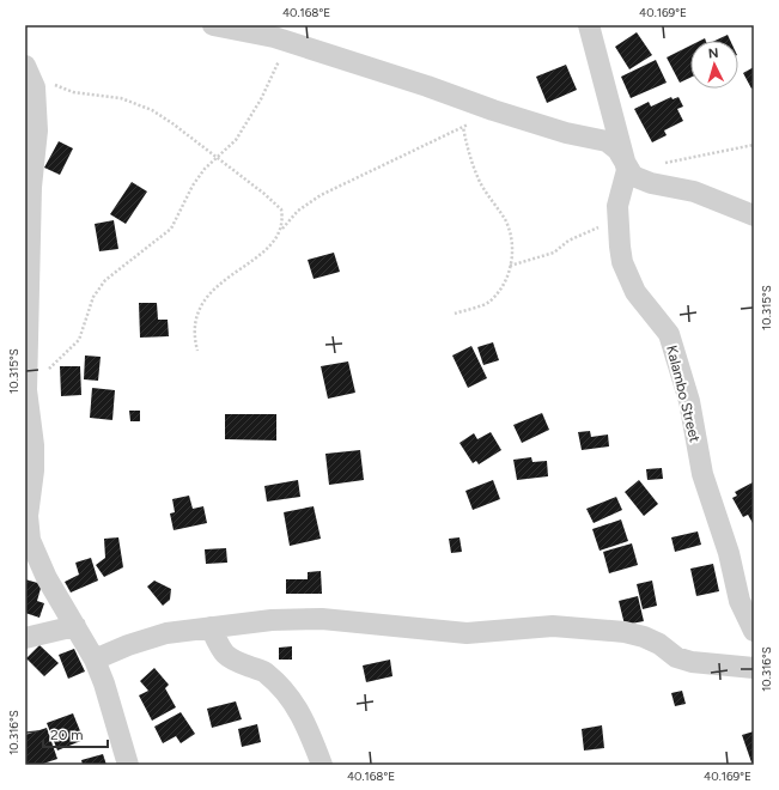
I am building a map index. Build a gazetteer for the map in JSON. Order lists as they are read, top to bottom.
{
  "streets": {
    "street": ["Kalambo Street"]
  },
  "scale_bar": "20 m",
  "north": "top",
  "coordinates": [
    "40.168°E",
    "40.169°E",
    "10.315°S",
    "10.316°S"
  ]
}
